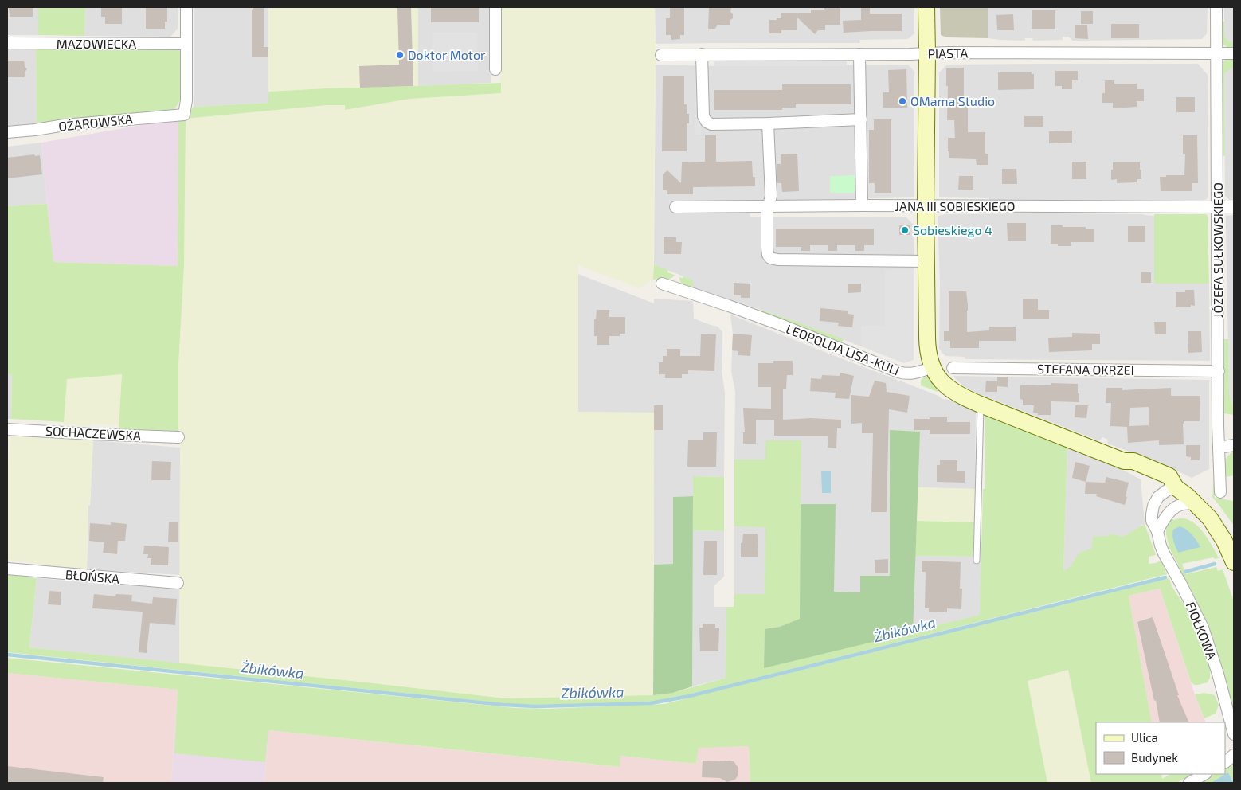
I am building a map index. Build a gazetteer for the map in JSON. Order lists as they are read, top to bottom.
{
  "streets": {
    "street": [
      "MAZOWIECKA",
      "PIASTA",
      "OŻAROWSKA",
      "JANA III SOBIESKIEGO",
      "JÓZEFA SUŁKOWSKIEGO",
      "LEOPOLDA LISA-KULI",
      "STEFANA OKRZEI",
      "SOCHACZEWSKA",
      "BŁOŃSKA",
      "FIOŁKOWA"
    ]
  },
  "crossings": [
    ["MAZOWIECKA", "OŻAROWSKA"],
    ["PIASTA", "JÓZEFA SUŁKOWSKIEGO"],
    ["JANA III SOBIESKIEGO", "JÓZEFA SUŁKOWSKIEGO"],
    ["JÓZEFA SUŁKOWSKIEGO", "STEFANA OKRZEI"]
  ],
  "water": ["Żbikówka"],
  "places": ["Doktor Motor", "OMama Studio", "Sobieskiego 4"],
  "legend": ["Ulica", "Budynek"]
}
